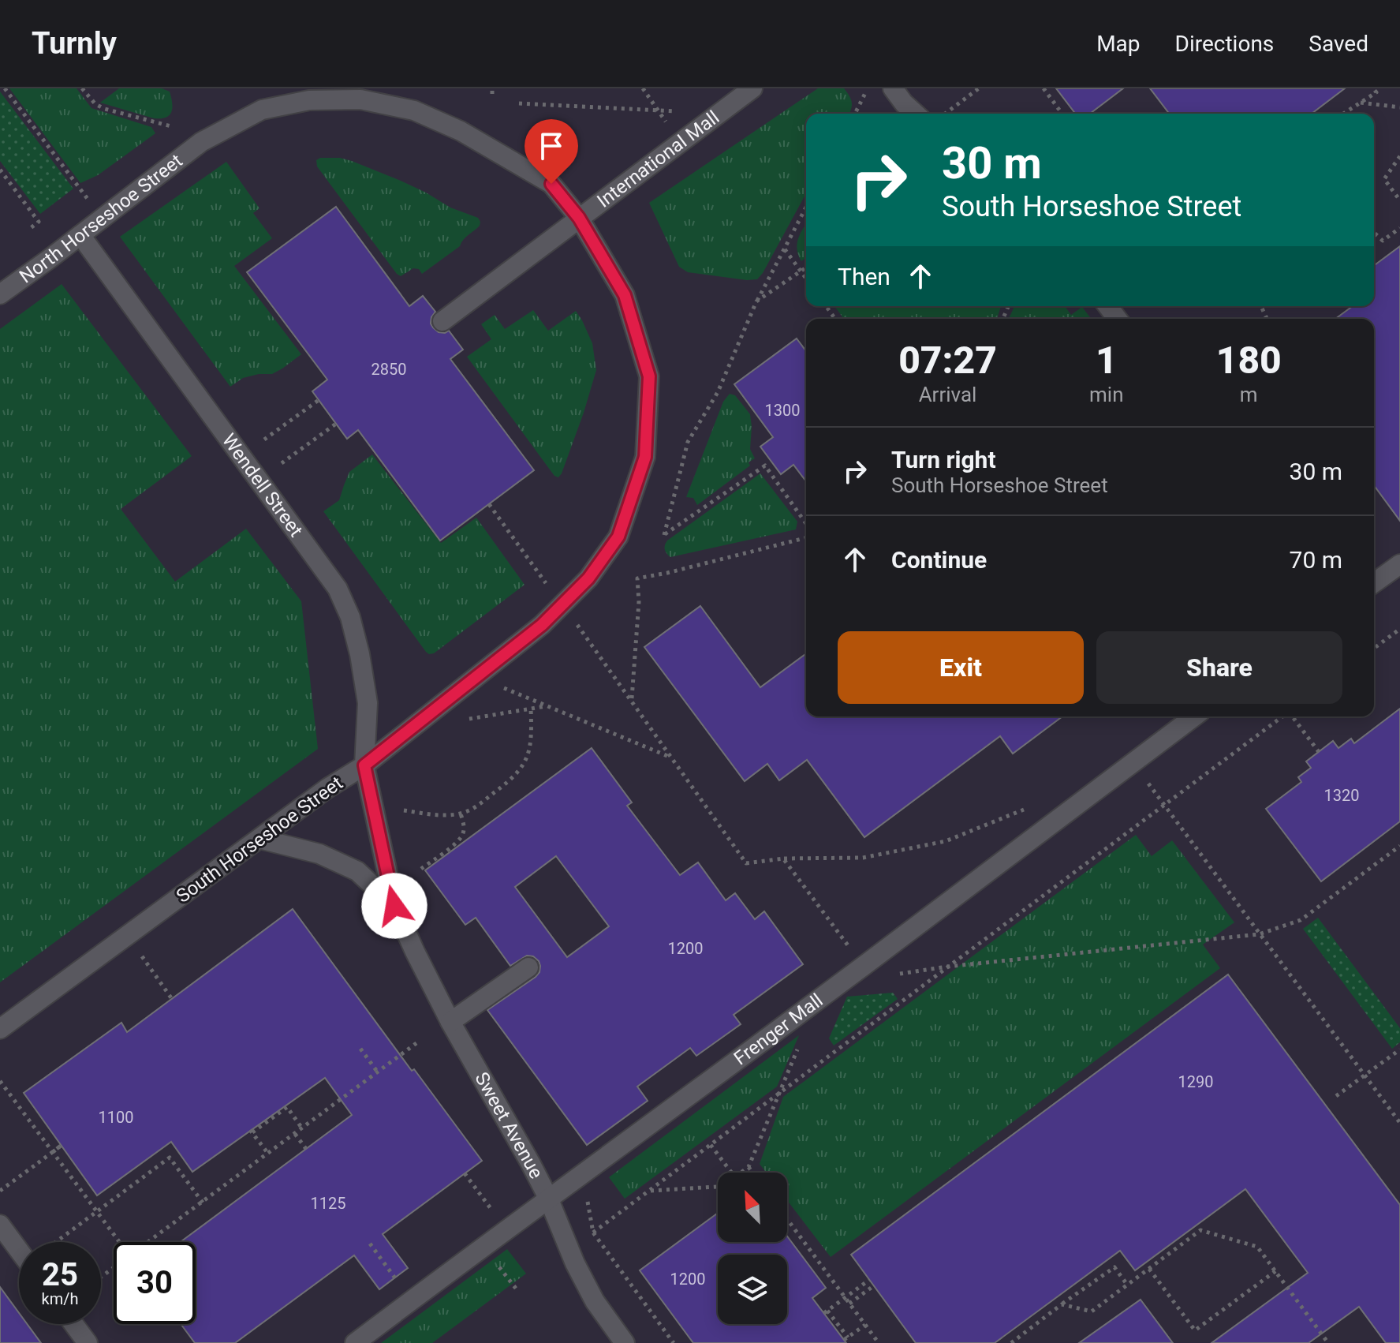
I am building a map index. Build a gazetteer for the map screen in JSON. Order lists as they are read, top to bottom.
{
  "streets": {
    "street": [
      "International Mall",
      "North Horseshoe Street",
      "Wendell Street",
      "South Horseshoe Street",
      "Frenger Mall",
      "Sweet Avenue"
    ]
  },
  "crossings": [
    ["International Mall", "North Horseshoe Street"],
    ["International Mall", "South Horseshoe Street"],
    ["North Horseshoe Street", "Wendell Street"],
    ["North Horseshoe Street", "South Horseshoe Street"],
    ["Wendell Street", "South Horseshoe Street"],
    ["Wendell Street", "Sweet Avenue"],
    ["South Horseshoe Street", "Sweet Avenue"],
    ["Frenger Mall", "Sweet Avenue"]
  ],
  "house_numbers": [
    "2850",
    "1300",
    "1320",
    "1200",
    "1290",
    "1100",
    "1125",
    "1200"
  ],
  "north": "top left",
  "page": {
    "header": "Turnly",
    "nav": ["Map", "Directions", "Saved"],
    "turn": ["30 m", "South Horseshoe Street"],
    "then": "Then",
    "eta": [
      "07:27",
      "Arrival",
      "1",
      "min",
      "180",
      "m"
    ],
    "list": [
      {
        "name": "Turn right",
        "note": "South Horseshoe Street",
        "value": "30 m"
      },
      {
        "name": "Continue",
        "value": "70 m"
      }
    ],
    "buttons": ["Exit", "Share"],
    "speed": "25 km/h",
    "limit": "30"
  }
}
